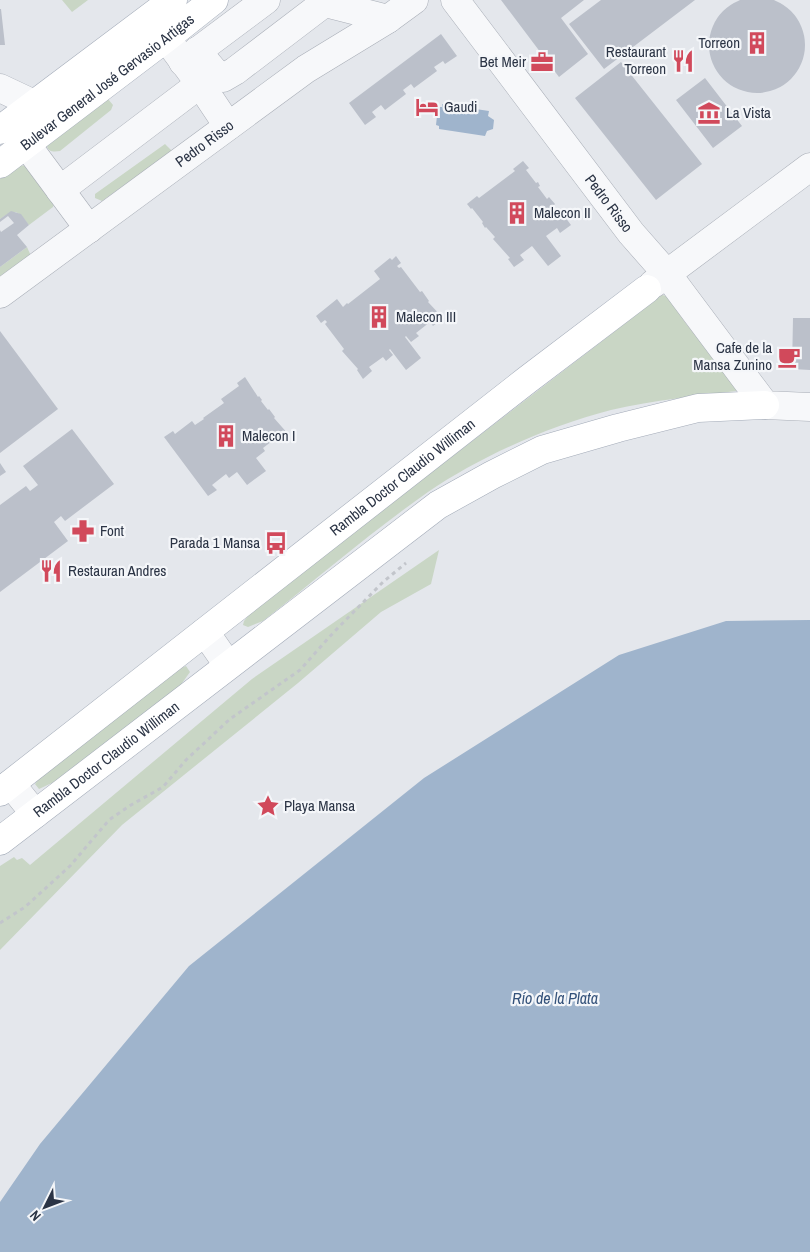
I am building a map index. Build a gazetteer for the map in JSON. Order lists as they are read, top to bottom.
{
  "streets": {
    "main road": ["Bulevar General José Gervasio Artigas", "Rambla Doctor Claudio Williman"],
    "street": ["Pedro Risso"]
  },
  "crossings": [
    ["Pedro Risso", "Rambla Doctor Claudio Williman"]
  ],
  "water": ["Río de la Plata"],
  "places": {
    "building": [
      "Torreon",
      "Malecon II",
      "Malecon III",
      "Malecon I"
    ],
    "restaurant": ["Restaurant Torreon", "Restauran Andres"],
    "office": ["Bet Meir"],
    "hotel": ["Gaudi"],
    "museum": ["La Vista"],
    "cafe": ["Cafe de la Mansa Zunino"],
    "pharmacy": ["Font"],
    "bus stop": ["Parada 1 Mansa"],
    "place": ["Playa Mansa"]
  },
  "north": "bottom left"
}
